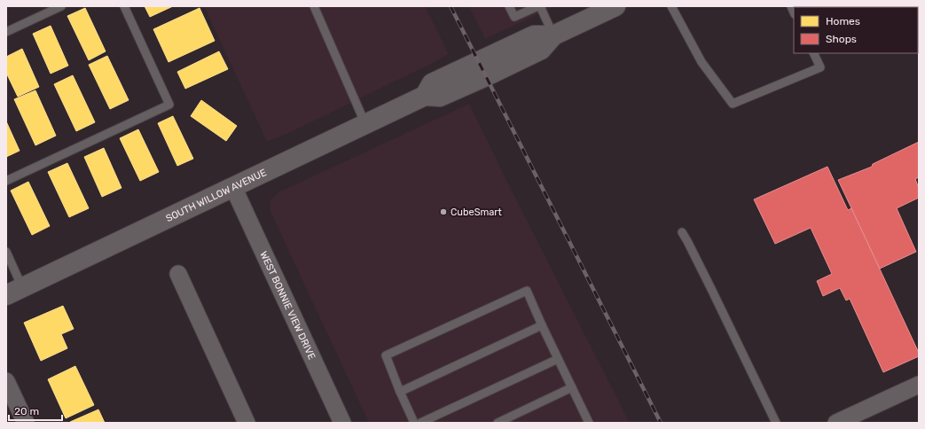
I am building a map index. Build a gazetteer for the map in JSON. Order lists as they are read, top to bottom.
{
  "streets": {
    "street": ["SOUTH WILLOW AVENUE", "WEST BONNIE VIEW DRIVE"]
  },
  "crossings": [
    ["SOUTH WILLOW AVENUE", "WEST BONNIE VIEW DRIVE"]
  ],
  "places": ["CubeSmart"],
  "legend": ["Homes", "Shops"],
  "scale_bar": "20 m"
}
